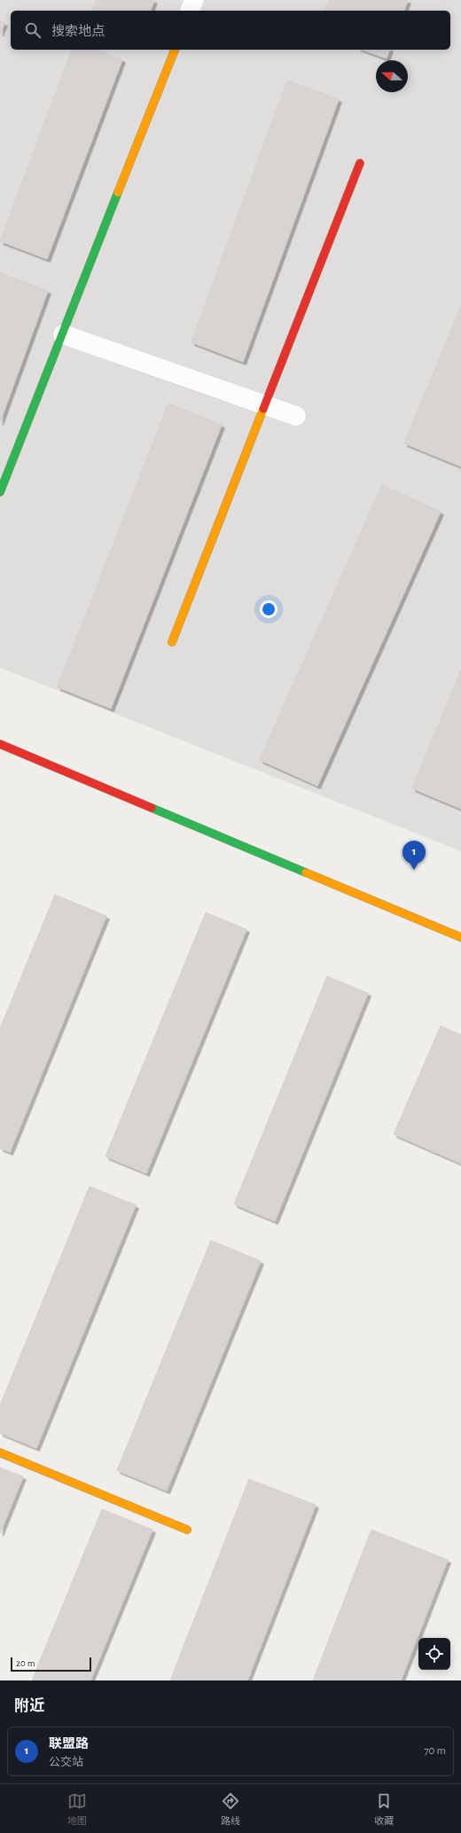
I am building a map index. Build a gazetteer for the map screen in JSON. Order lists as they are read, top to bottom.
{
  "scale_bar": "20 m",
  "north": "left",
  "page": {
    "search": "搜索地点",
    "pins": "1",
    "scale": "20 m",
    "heading": "附近",
    "list": [
      {
        "mark": "1",
        "name": "联盟路",
        "note": "公交站",
        "value": "70 m"
      }
    ],
    "nav": ["地图", "路线", "收藏"]
  }
}
